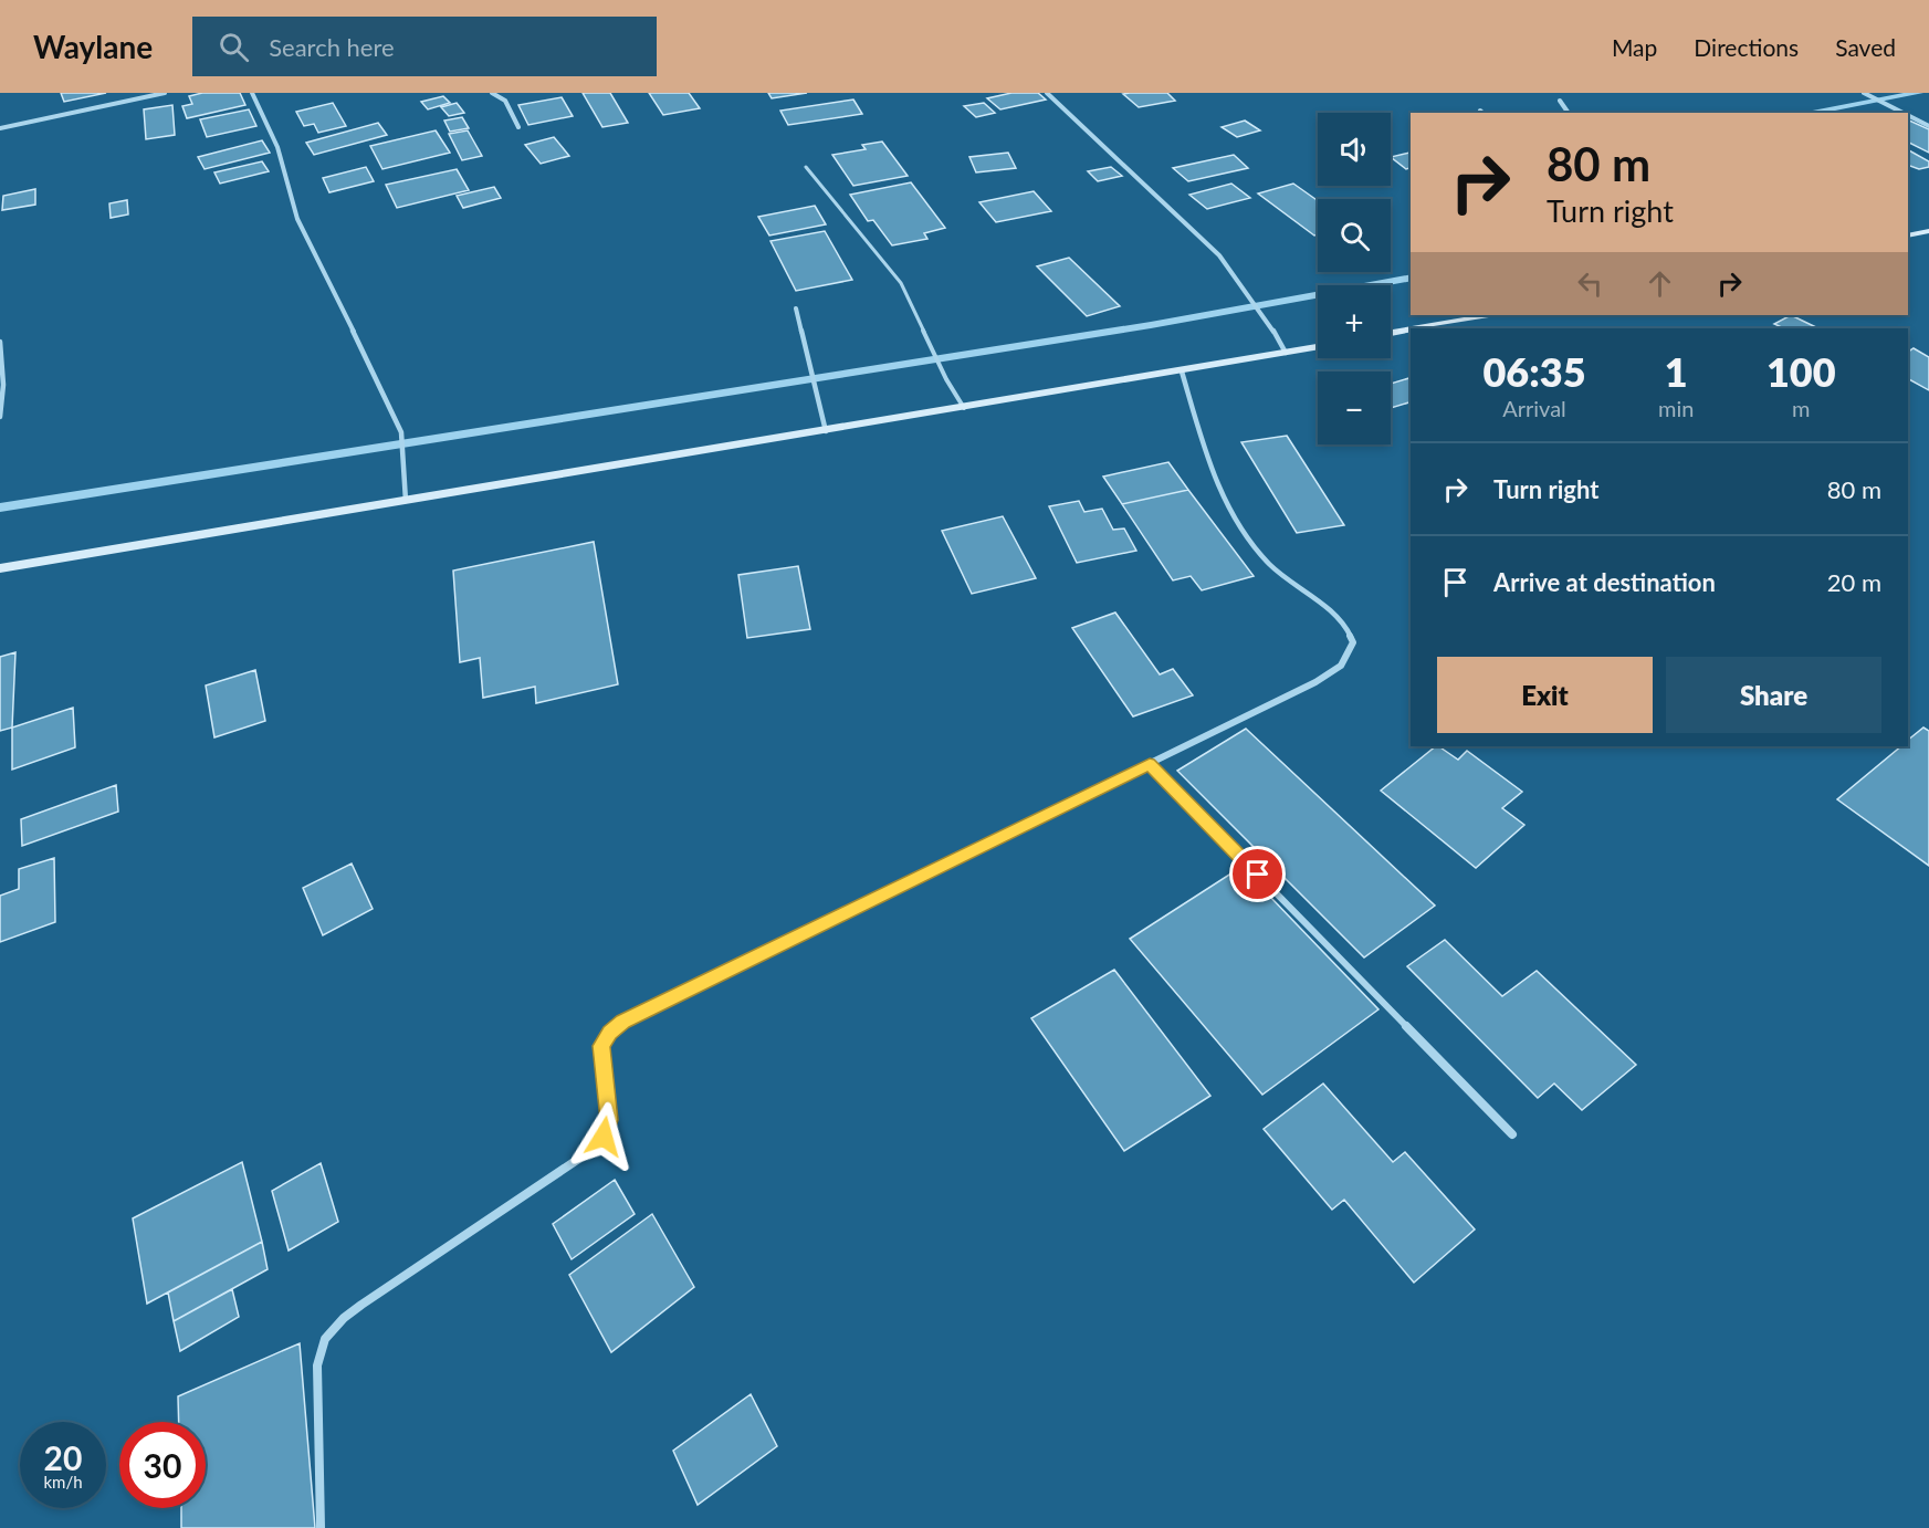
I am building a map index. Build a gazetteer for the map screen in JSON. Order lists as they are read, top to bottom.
{
  "page": {
    "header": "Waylane",
    "search": "Search here",
    "nav": ["Map", "Directions", "Saved"],
    "map_buttons": ["+", "−"],
    "turn": ["80 m", "Turn right"],
    "eta": [
      "06:35",
      "Arrival",
      "1",
      "min",
      "100",
      "m"
    ],
    "list": [
      {
        "name": "Turn right",
        "value": "80 m"
      },
      {
        "name": "Arrive at destination",
        "value": "20 m"
      }
    ],
    "buttons": ["Exit", "Share"],
    "speed": "20 km/h",
    "limit": "30"
  }
}
